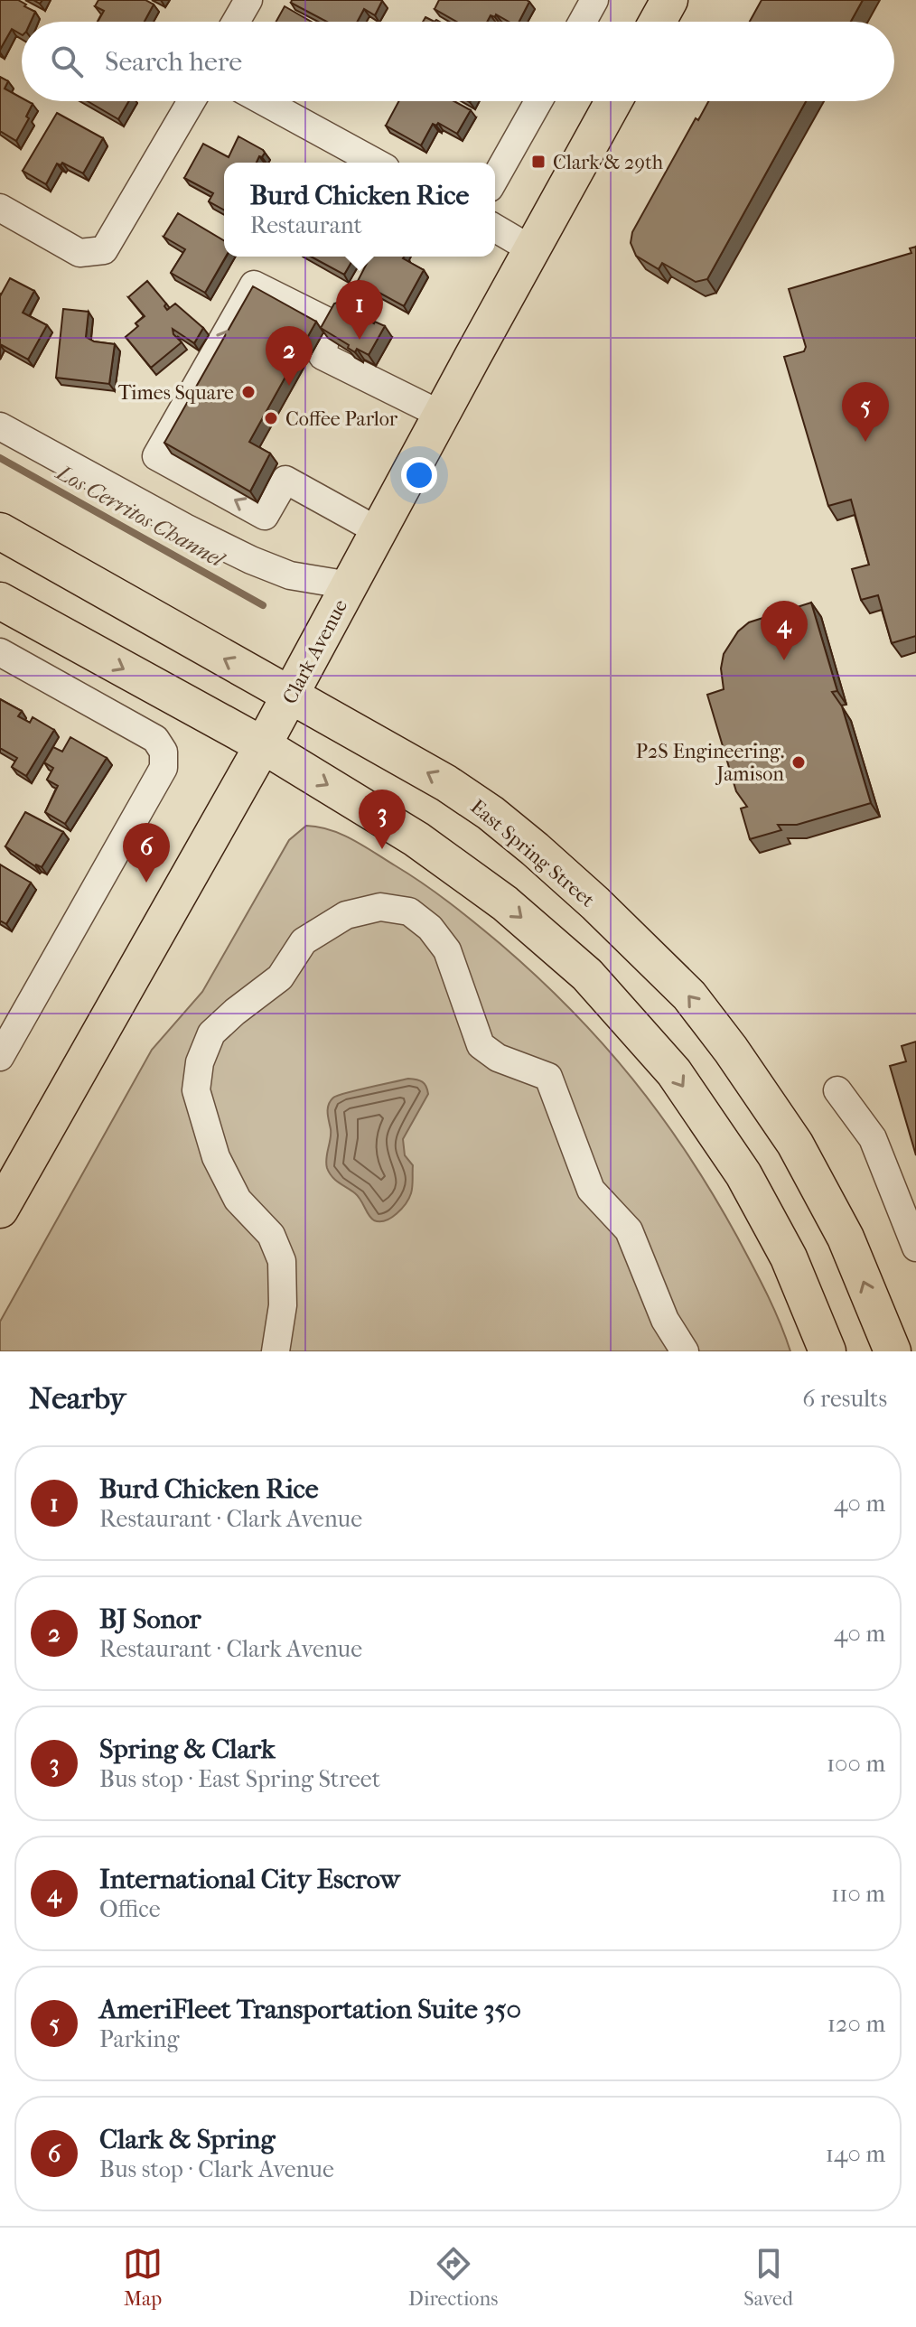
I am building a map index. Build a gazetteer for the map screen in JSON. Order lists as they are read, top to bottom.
{
  "streets": {
    "main road": ["Clark Avenue", "East Spring Street"]
  },
  "crossings": [
    ["Clark Avenue", "East Spring Street"]
  ],
  "water": ["Los Cerritos Channel"],
  "places": {
    "transit": ["Clark & 29th"],
    "other": ["Times Square", "Coffee Parlor", "P2S Engineering. Jamison"]
  },
  "page": {
    "search": "Search here",
    "popup": ["Burd Chicken Rice", "Restaurant"],
    "pins": [
      "1",
      "2",
      "5",
      "4",
      "3",
      "6"
    ],
    "heading": ["Nearby", "6 results"],
    "list": [
      {
        "mark": "1",
        "name": "Burd Chicken Rice",
        "note": "Restaurant · Clark Avenue",
        "value": "40 m"
      },
      {
        "mark": "2",
        "name": "BJ Sonor",
        "note": "Restaurant · Clark Avenue",
        "value": "40 m"
      },
      {
        "mark": "3",
        "name": "Spring & Clark",
        "note": "Bus stop · East Spring Street",
        "value": "100 m"
      },
      {
        "mark": "4",
        "name": "International City Escrow",
        "note": "Office",
        "value": "110 m"
      },
      {
        "mark": "5",
        "name": "AmeriFleet Transportation Suite 350",
        "note": "Parking",
        "value": "120 m"
      },
      {
        "mark": "6",
        "name": "Clark & Spring",
        "note": "Bus stop · Clark Avenue",
        "value": "140 m"
      }
    ],
    "nav": ["Map", "Directions", "Saved"]
  }
}
